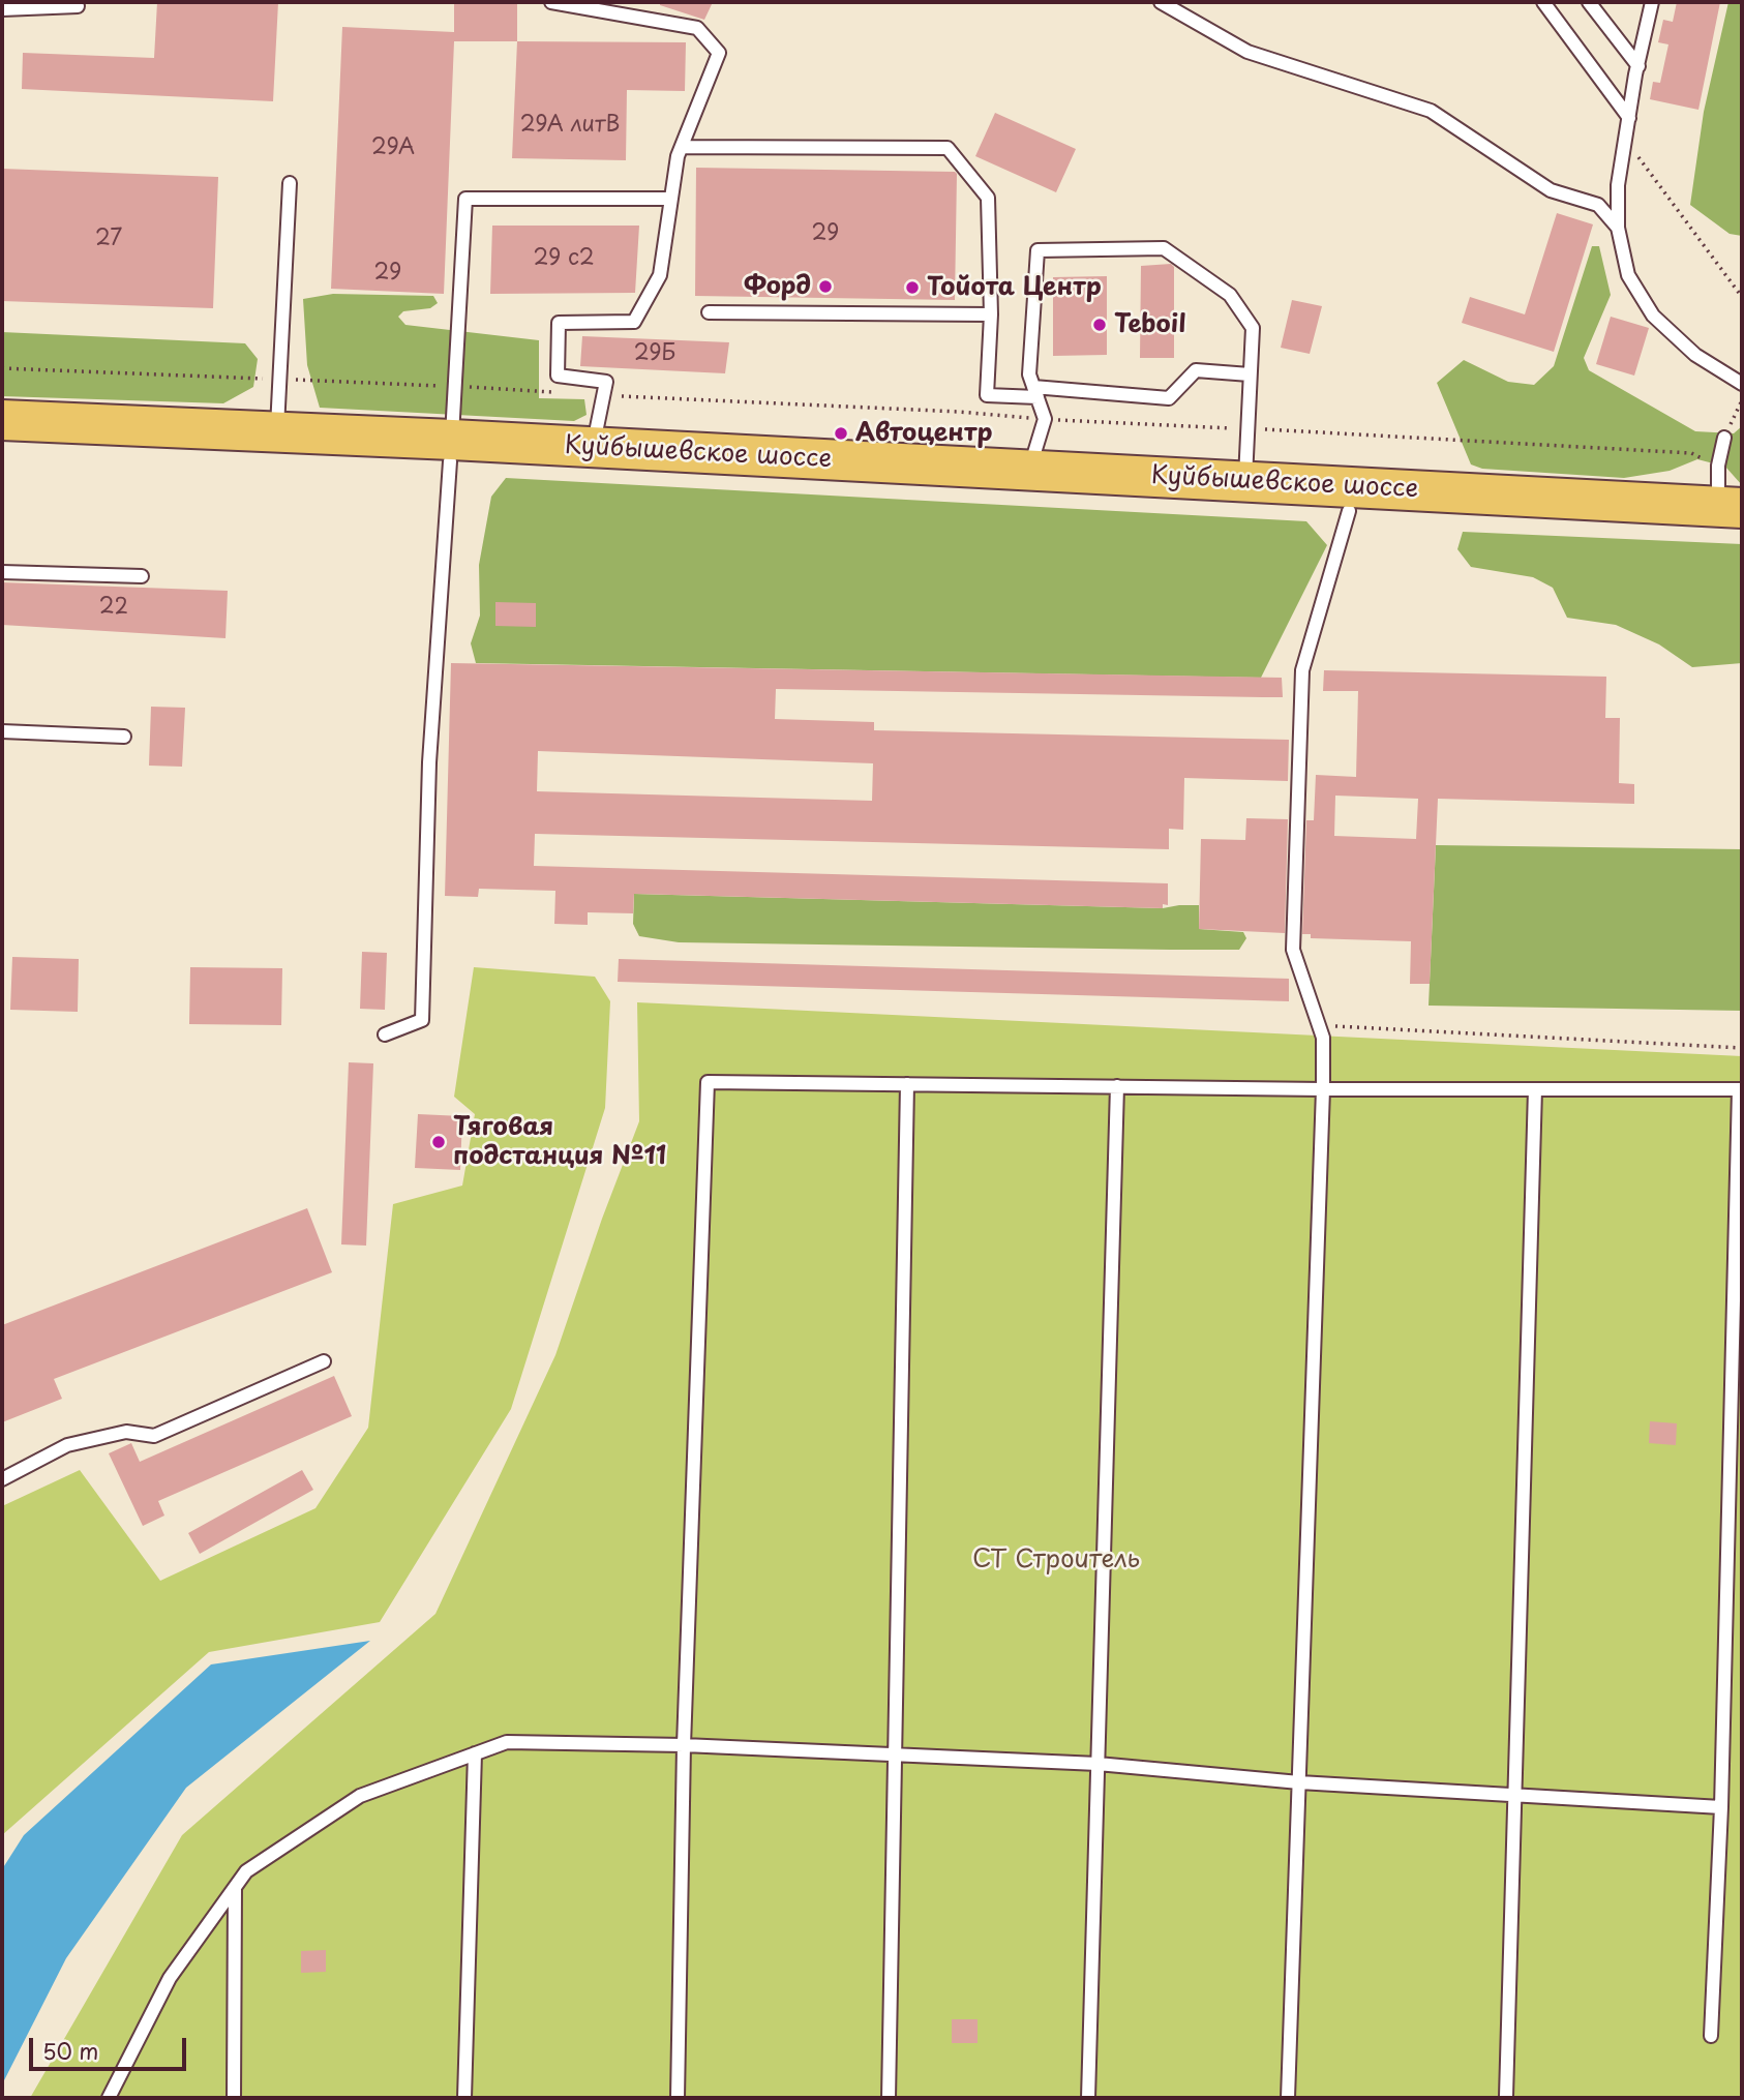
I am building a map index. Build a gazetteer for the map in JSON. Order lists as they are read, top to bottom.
{
  "streets": {
    "main road": ["Куйбышевское шоссе"]
  },
  "parks": ["СТ Строитель"],
  "places": [
    "Форд",
    "Тойота Центр",
    "Teboil",
    "Автоцентр",
    "Тяговая подстанция №11"
  ],
  "house_numbers": [
    "29А литВ",
    "29А",
    "29",
    "27",
    "29 с2",
    "29",
    "29Б",
    "22"
  ],
  "scale_bar": "50 m"
}
